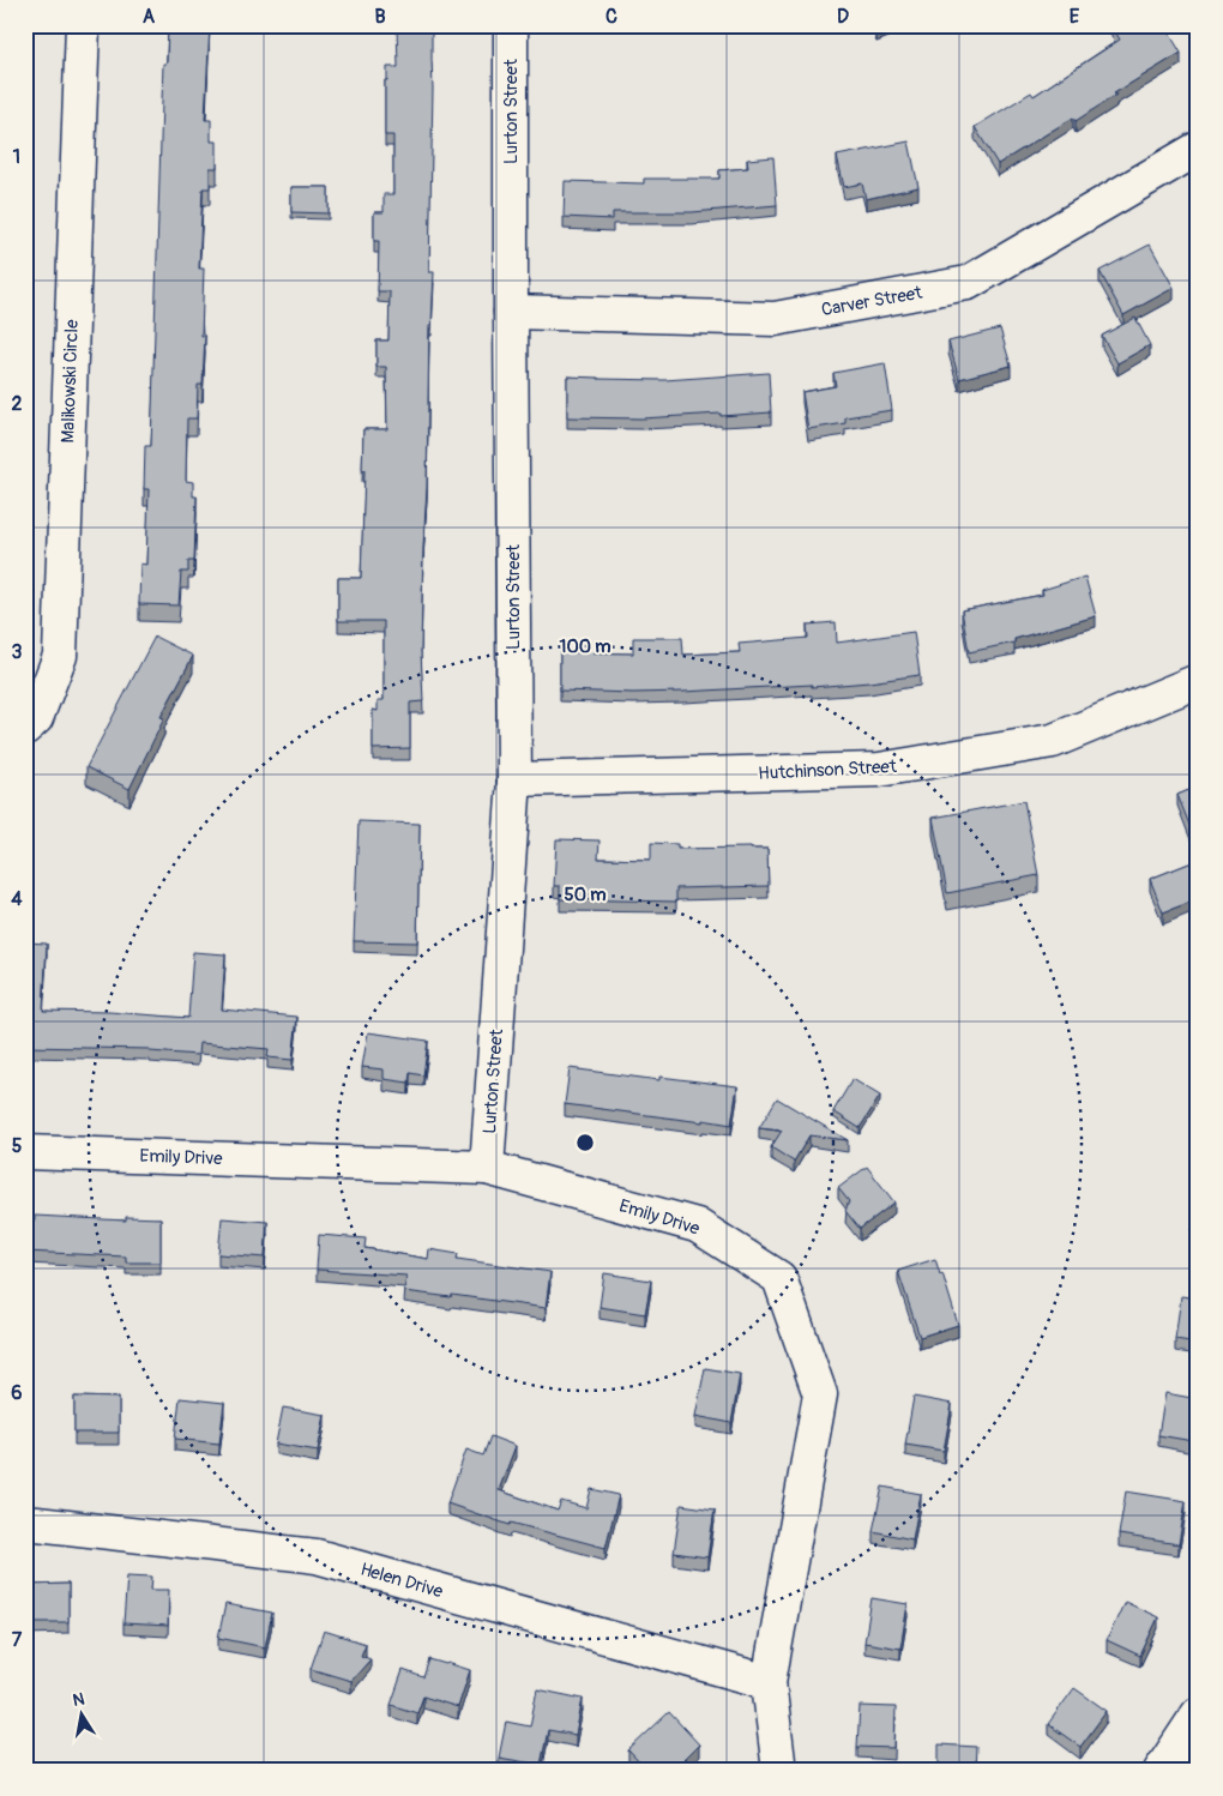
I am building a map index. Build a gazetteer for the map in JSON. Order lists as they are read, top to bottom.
{
  "streets": {
    "street": [
      "Lurton Street",
      "Carver Street",
      "Malikowski Circle",
      "Hutchinson Street",
      "Emily Drive",
      "Helen Drive"
    ]
  },
  "crossings": [
    ["Lurton Street", "Carver Street"],
    ["Lurton Street", "Hutchinson Street"],
    ["Lurton Street", "Emily Drive"],
    ["Emily Drive", "Helen Drive"]
  ],
  "north": "top",
  "grid": {
    "columns": [
      "A",
      "B",
      "C",
      "D",
      "E"
    ],
    "rows": [
      "1",
      "2",
      "3",
      "4",
      "5",
      "6",
      "7"
    ]
  },
  "rings": ["100 m", "50 m"]
}
